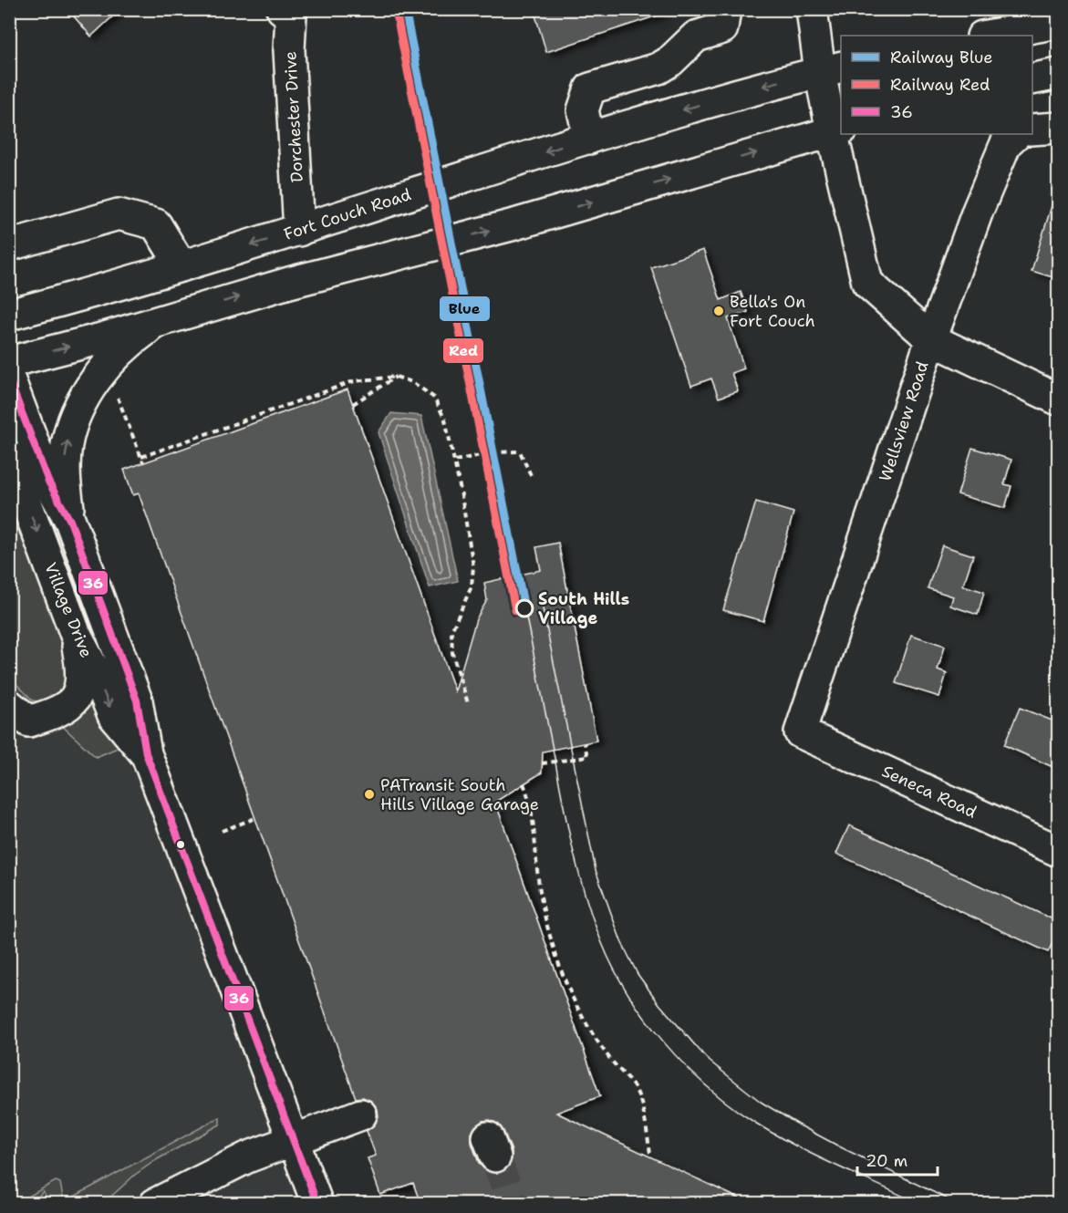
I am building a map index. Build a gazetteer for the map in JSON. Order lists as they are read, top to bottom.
{
  "streets": {
    "street": [
      "Dorchester Drive",
      "Fort Couch Road",
      "Wellsview Road",
      "Village Drive",
      "Seneca Road"
    ]
  },
  "crossings": [
    ["Dorchester Drive", "Fort Couch Road"],
    ["Fort Couch Road", "Wellsview Road"],
    ["Wellsview Road", "Seneca Road"]
  ],
  "places": ["Bella's On Fort Couch", "South Hills Village", "PATransit South Hills Village Garage"],
  "lines": ["rail line Blue", "rail line Red", "transit line 36"],
  "legend": ["Railway Blue", "Railway Red", "36"],
  "scale_bar": "20 m"
}
